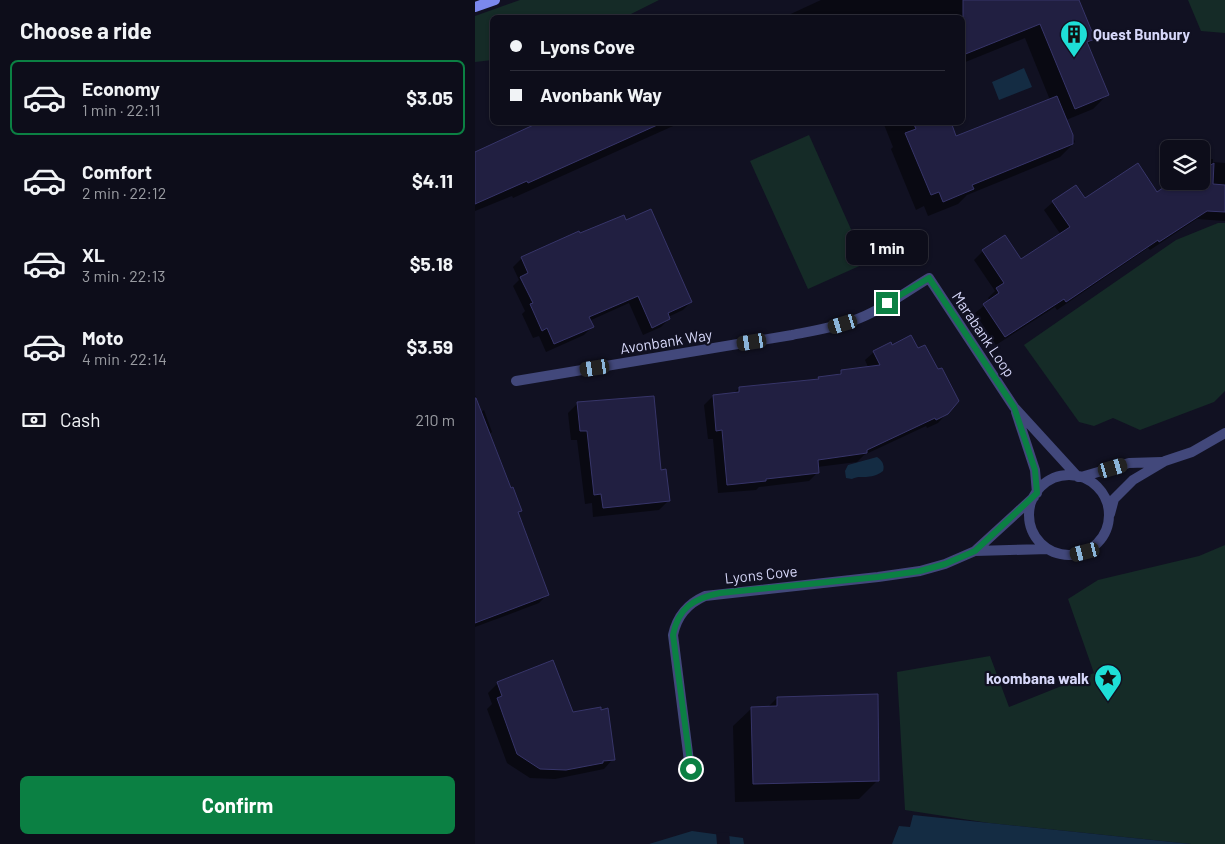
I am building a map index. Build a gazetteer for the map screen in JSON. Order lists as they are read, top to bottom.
{
  "streets": {
    "street": ["Marabank Loop", "Avonbank Way", "Lyons Cove"]
  },
  "crossings": [
    ["Marabank Loop", "Avonbank Way"],
    ["Marabank Loop", "Lyons Cove"]
  ],
  "places": {
    "building": ["Quest Bunbury"],
    "place": ["koombana walk"]
  },
  "page": {
    "heading": "Choose a ride",
    "banner": ["Lyons Cove", "Avonbank Way"],
    "list": [
      {
        "name": "Economy",
        "note": "1 min · 22:11",
        "value": "$3.05"
      },
      {
        "name": "Comfort",
        "note": "2 min · 22:12",
        "value": "$4.11"
      },
      {
        "name": "XL",
        "note": "3 min · 22:13",
        "value": "$5.18"
      },
      {
        "name": "Moto",
        "note": "4 min · 22:14",
        "value": "$3.59"
      }
    ],
    "bubble": "1 min",
    "pay": ["Cash", "210 m"],
    "buttons": "Confirm"
  }
}
